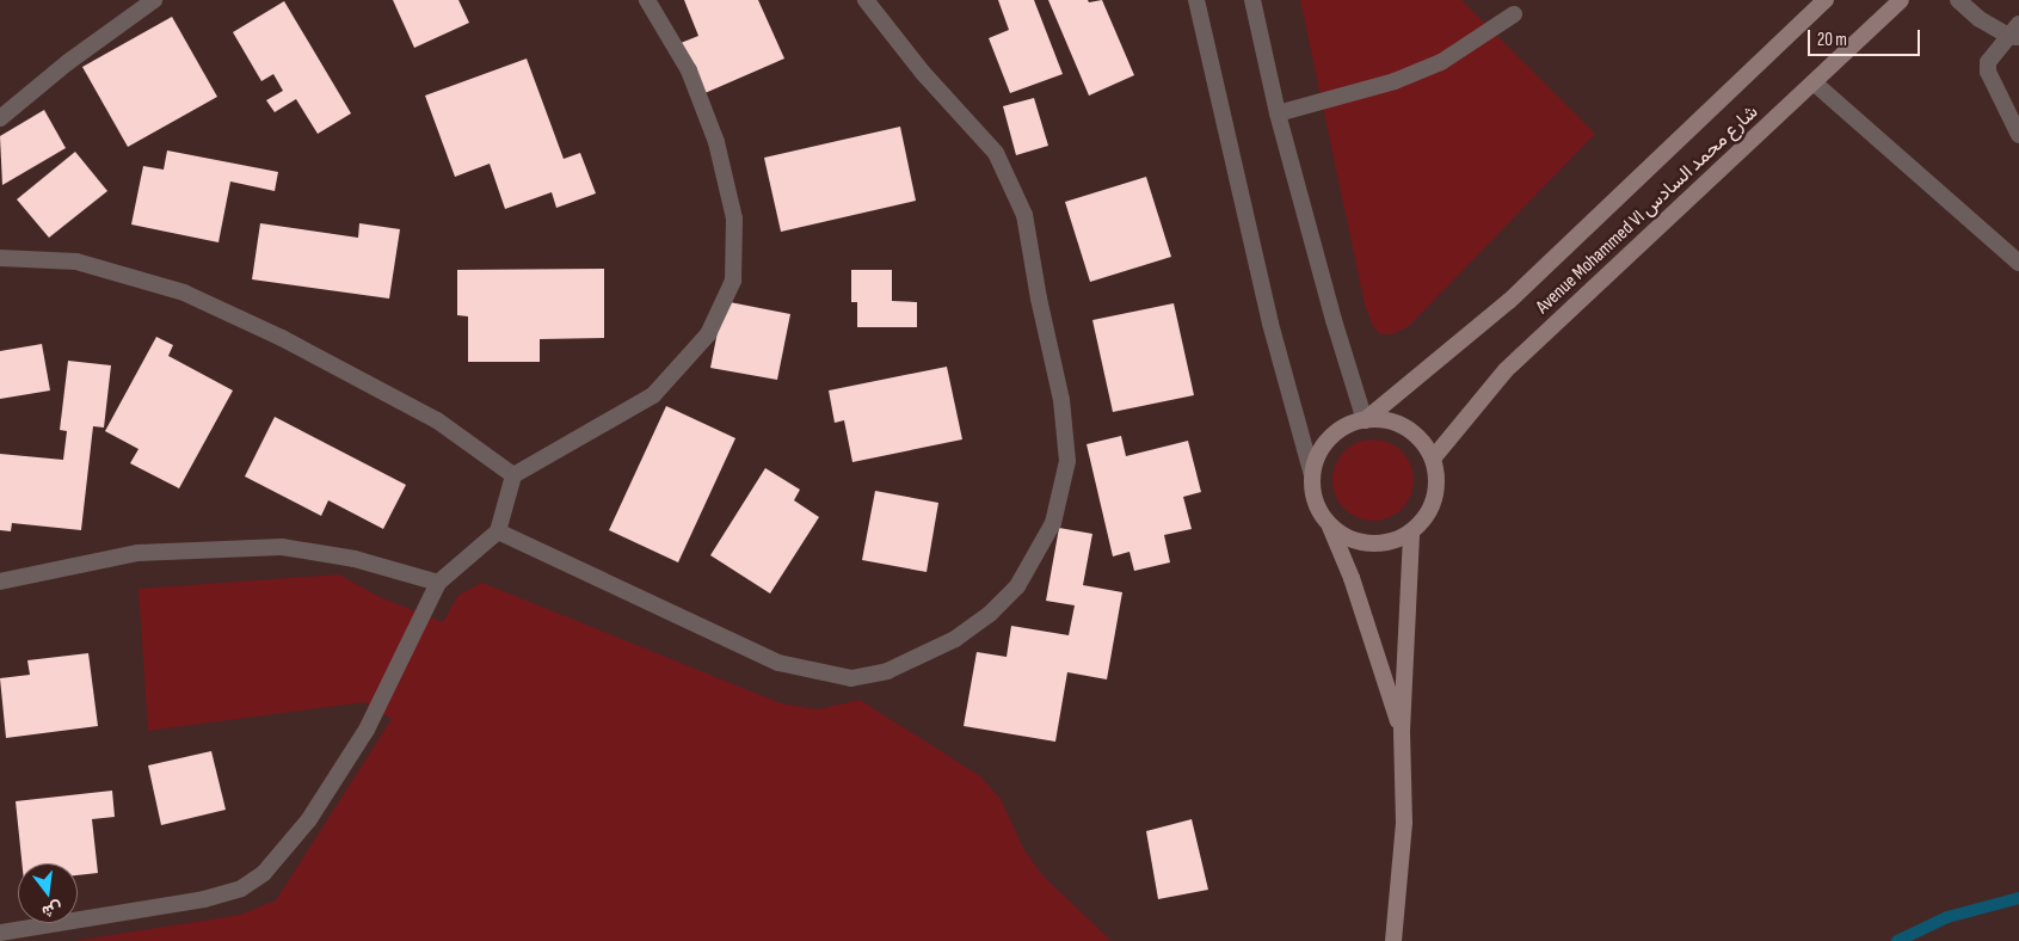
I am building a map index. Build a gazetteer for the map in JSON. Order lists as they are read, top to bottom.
{
  "streets": {
    "main road": ["Avenue Mohammed VI شارع محمد السادس"]
  },
  "scale_bar": "20 m",
  "north": "bottom"
}
